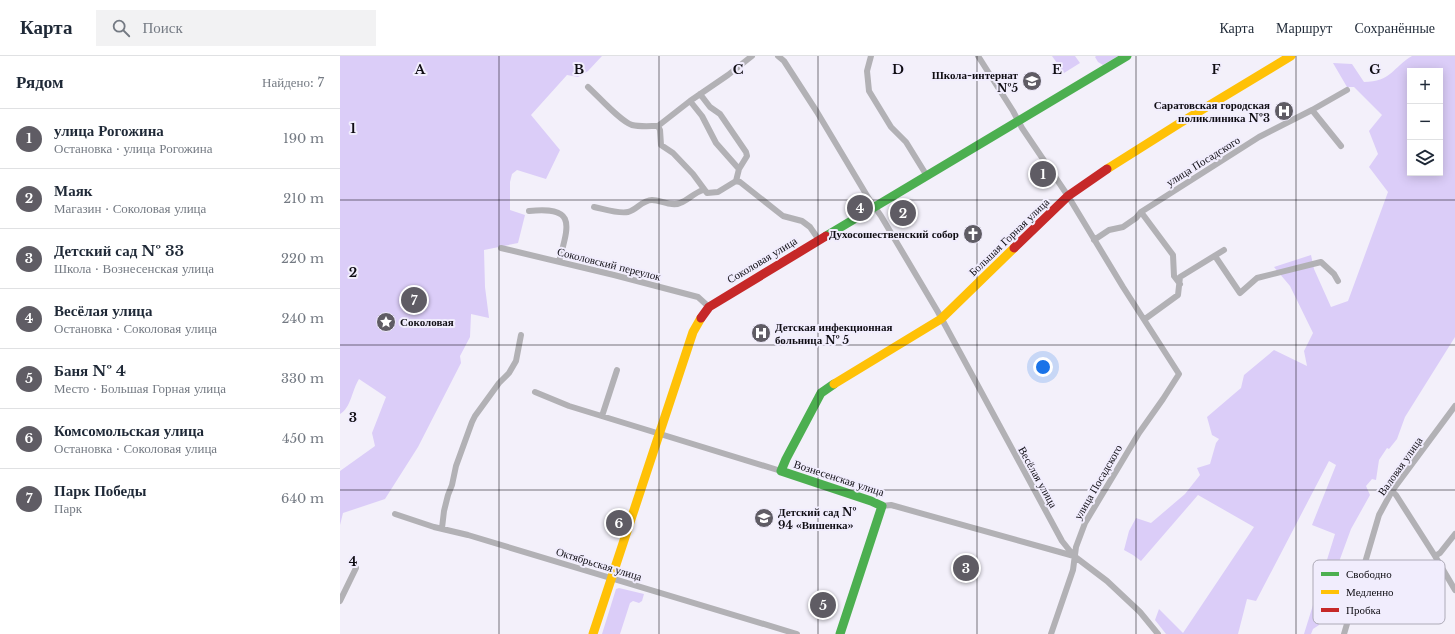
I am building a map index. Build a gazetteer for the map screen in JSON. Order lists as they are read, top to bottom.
{
  "streets": {
    "main road": ["Большая Горная улица", "Соколовая улица", "Вознесенская улица"],
    "street": [
      "улица Посадского",
      "Соколовский переулок",
      "Валовая улица",
      "Весёлая улица",
      "Октябрьская улица"
    ]
  },
  "crossings": [
    ["улица Посадского", "Весёлая улица"],
    ["улица Посадского", "Вознесенская улица"],
    ["Большая Горная улица", "Весёлая улица"],
    ["Большая Горная улица", "Вознесенская улица"],
    ["Соколовая улица", "Соколовский переулок"],
    ["Соколовая улица", "Весёлая улица"],
    ["Соколовая улица", "Вознесенская улица"],
    ["Соколовая улица", "Октябрьская улица"],
    ["Весёлая улица", "Вознесенская улица"]
  ],
  "places": {
    "school or university": ["Школа-интернат №5", "Детский сад № 94 «Вишенка»"],
    "hospital": ["Саратовская городская поликлиника №3", "Детская инфекционная больница № 5"],
    "church": ["Духосошественский собор"],
    "place": ["Соколовая"]
  },
  "legend": ["Свободно", "Медленно", "Пробка"],
  "page": {
    "header": "Карта",
    "search": "Поиск",
    "nav": ["Карта", "Маршрут", "Сохранённые"],
    "heading": ["Рядом", "Найдено: 7"],
    "map_buttons": ["+", "−"],
    "list": [
      {
        "mark": "1",
        "name": "улица Рогожина",
        "note": "Остановка · улица Рогожина",
        "value": "190 m"
      },
      {
        "mark": "2",
        "name": "Маяк",
        "note": "Магазин · Соколовая улица",
        "value": "210 m"
      },
      {
        "mark": "3",
        "name": "Детский сад № 33",
        "note": "Школа · Вознесенская улица",
        "value": "220 m"
      },
      {
        "mark": "4",
        "name": "Весёлая улица",
        "note": "Остановка · Соколовая улица",
        "value": "240 m"
      },
      {
        "mark": "5",
        "name": "Баня № 4",
        "note": "Место · Большая Горная улица",
        "value": "330 m"
      },
      {
        "mark": "6",
        "name": "Комсомольская улица",
        "note": "Остановка · Соколовая улица",
        "value": "450 m"
      },
      {
        "mark": "7",
        "name": "Парк Победы",
        "note": "Парк",
        "value": "640 m"
      }
    ],
    "pins": [
      "1",
      "4",
      "2",
      "7",
      "6",
      "3",
      "5"
    ]
  },
  "grid": {
    "columns": [
      "A",
      "B",
      "C",
      "D",
      "E",
      "F",
      "G"
    ],
    "rows": [
      "1",
      "2",
      "3",
      "4"
    ]
  }
}
